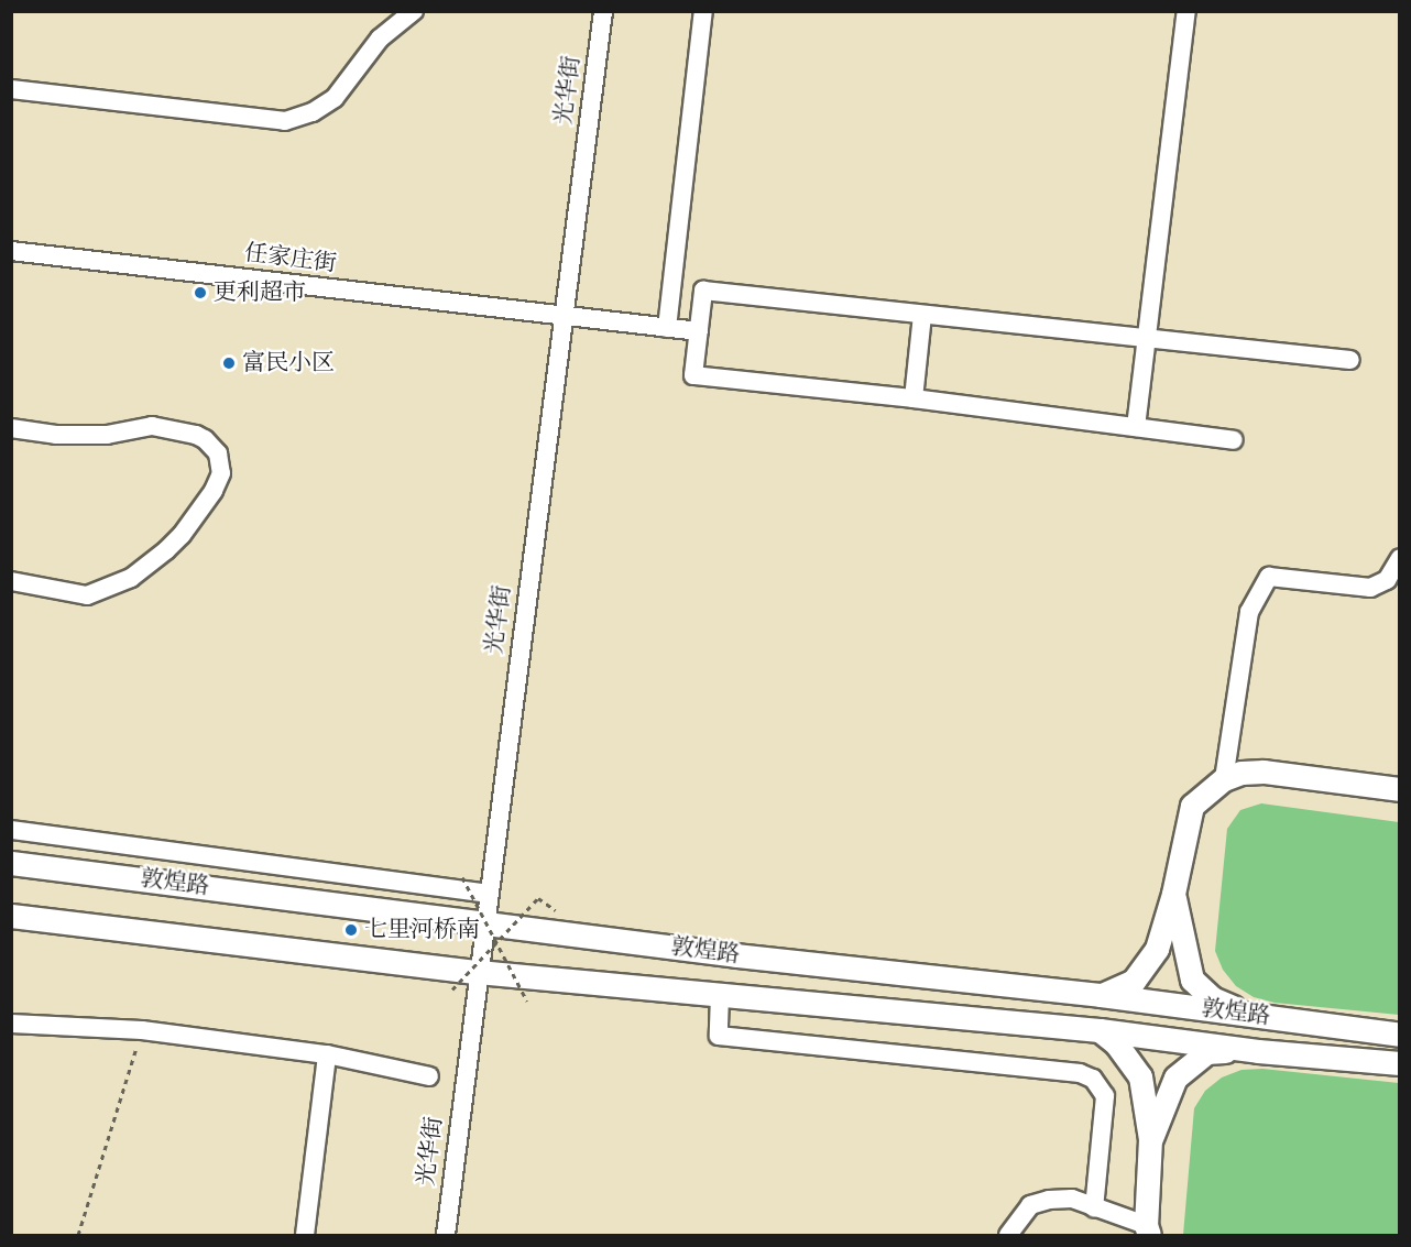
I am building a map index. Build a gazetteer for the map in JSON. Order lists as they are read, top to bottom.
{
  "streets": {
    "main road": ["敦煌路"],
    "street": ["光华街", "任家庄街"]
  },
  "crossings": [
    ["光华街", "任家庄街"],
    ["光华街", "敦煌路"]
  ],
  "places": ["更利超市", "富民小区", "七里河桥南"]
}
